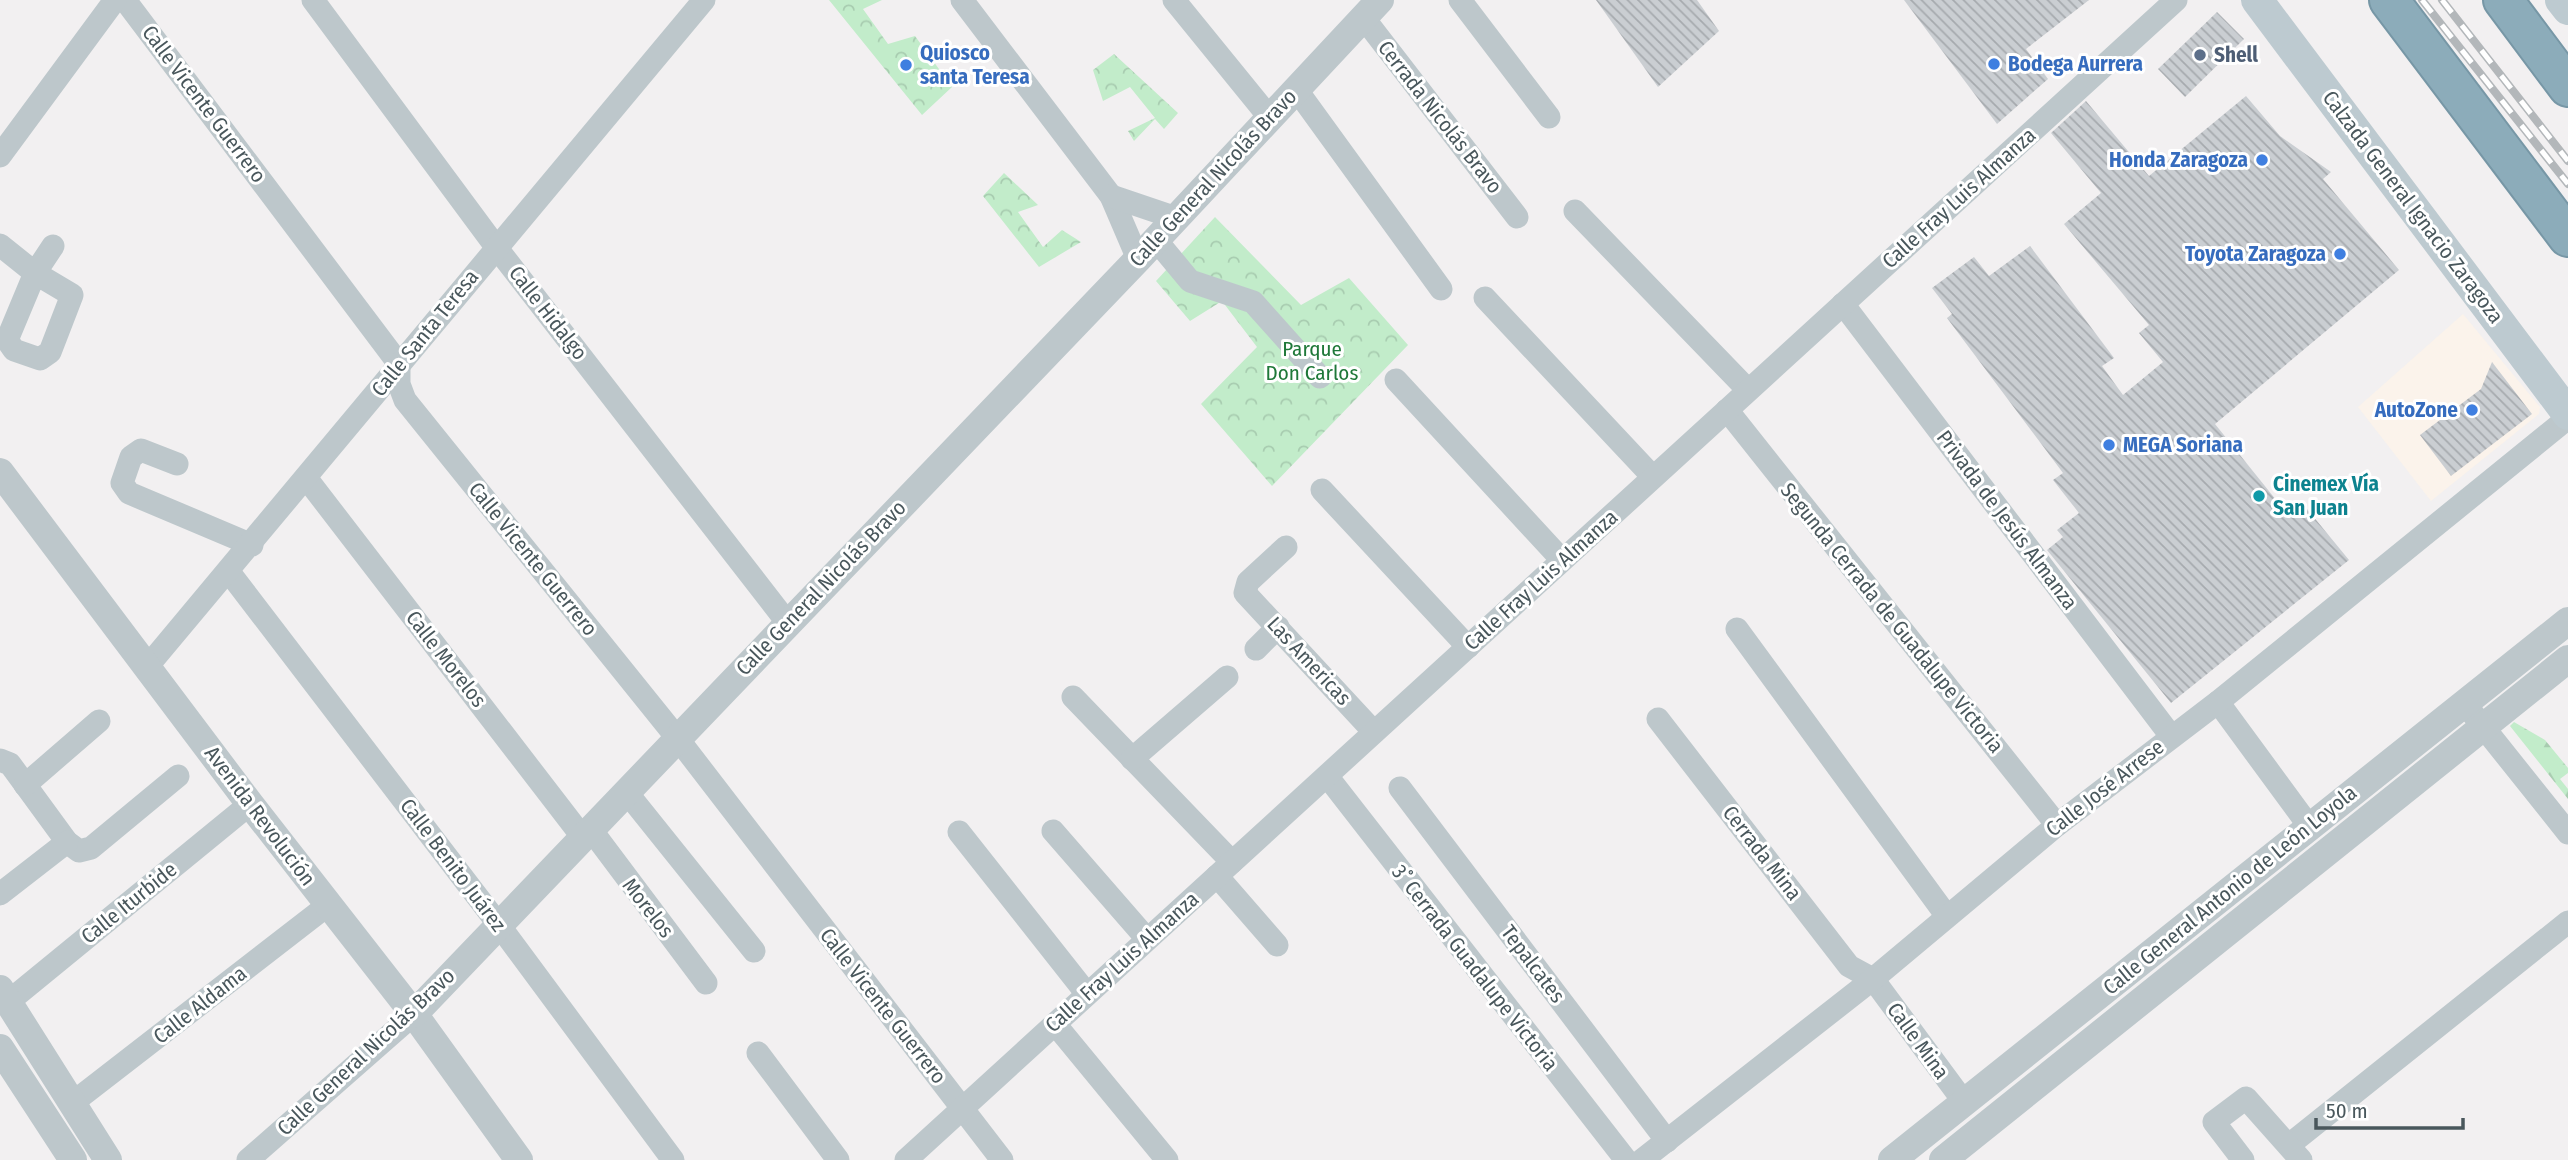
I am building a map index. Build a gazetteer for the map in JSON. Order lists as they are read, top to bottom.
{
  "streets": {
    "main road": ["Calzada General Ignacio Zaragoza"],
    "street": [
      "Calle Vicente Guerrero",
      "Cerrada Nicolás Bravo",
      "Calle General Nicolás Bravo",
      "Calle Fray Luis Almanza",
      "Calle Hidalgo",
      "Calle Santa Teresa",
      "Privada de Jesús Almanza",
      "Segunda Cerrada de Guadalupe Victoria",
      "Calle Morelos",
      "Las Americas",
      "Calle José Arrese",
      "Avenida Revolución",
      "Cerrada Mina",
      "Calle Benito Juárez",
      "Calle General Antonio de León Loyola",
      "Calle Iturbide",
      "Morelos",
      "Tepalcates",
      "3˚ Cerrada Guadalupe Victoria",
      "Calle Aldama",
      "Calle Mina"
    ]
  },
  "crossings": [
    ["Calle Vicente Guerrero", "Calle General Nicolás Bravo"],
    ["Calle Vicente Guerrero", "Calle Fray Luis Almanza"],
    ["Calle Vicente Guerrero", "Calle Santa Teresa"],
    ["Cerrada Nicolás Bravo", "Calle General Nicolás Bravo"],
    ["Calle General Nicolás Bravo", "Calle Hidalgo"],
    ["Calle General Nicolás Bravo", "Calle Morelos"],
    ["Calle General Nicolás Bravo", "Avenida Revolución"],
    ["Calle General Nicolás Bravo", "Calle Benito Juárez"],
    ["Calle General Nicolás Bravo", "Morelos"],
    ["Calle Fray Luis Almanza", "Privada de Jesús Almanza"],
    ["Calle Fray Luis Almanza", "Segunda Cerrada de Guadalupe Victoria"],
    ["Calle Fray Luis Almanza", "Las Americas"],
    ["Calle Fray Luis Almanza", "3˚ Cerrada Guadalupe Victoria"],
    ["Calzada General Ignacio Zaragoza", "Calle José Arrese"],
    ["Calle Hidalgo", "Calle Santa Teresa"],
    ["Calle Santa Teresa", "Calle Morelos"],
    ["Calle Santa Teresa", "Avenida Revolución"],
    ["Calle Santa Teresa", "Calle Benito Juárez"],
    ["Privada de Jesús Almanza", "Calle José Arrese"],
    ["Segunda Cerrada de Guadalupe Victoria", "Calle José Arrese"],
    ["Calle Morelos", "Morelos"],
    ["Calle José Arrese", "Cerrada Mina"],
    ["Calle José Arrese", "Tepalcates"],
    ["Calle José Arrese", "Calle Mina"],
    ["Avenida Revolución", "Calle Iturbide"],
    ["Avenida Revolución", "Calle Aldama"],
    ["Cerrada Mina", "Calle Mina"],
    ["Calle General Antonio de León Loyola", "Calle Mina"]
  ],
  "parks": ["Parque Don Carlos"],
  "places": [
    "Shell",
    "Bodega Aurrera",
    "Quiosco santa Teresa",
    "Honda Zaragoza",
    "Toyota Zaragoza",
    "AutoZone",
    "MEGA Soriana",
    "Cinemex Vía San Juan"
  ],
  "scale_bar": "50 m"
}
